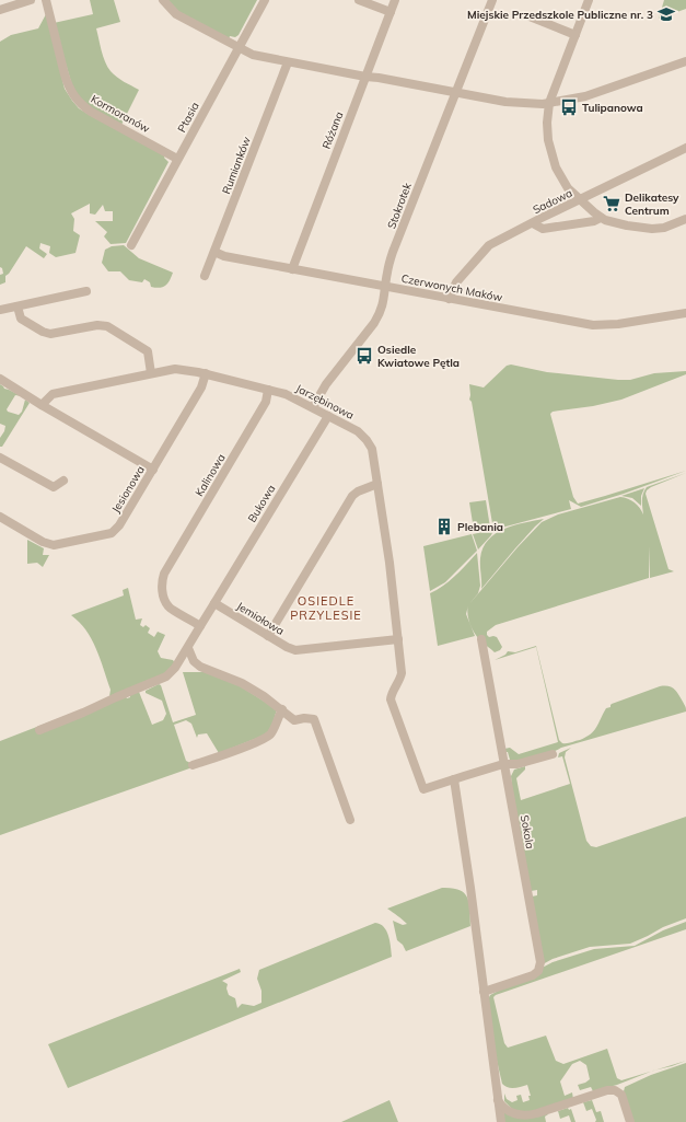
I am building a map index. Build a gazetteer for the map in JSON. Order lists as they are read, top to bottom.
{
  "streets": {
    "street": [
      "Kormoranów",
      "Ptasia",
      "Różana",
      "Rumianków",
      "Sadowa",
      "Stokrotek",
      "Czerwonych Maków",
      "Jarzębinowa",
      "Kalinowa",
      "Jesionowa",
      "Bukowa",
      "Jemiołowa",
      "Sokola"
    ]
  },
  "crossings": [
    ["Kormoranów", "Ptasia"],
    ["Różana", "Czerwonych Maków"],
    ["Rumianków", "Czerwonych Maków"],
    ["Sadowa", "Czerwonych Maków"],
    ["Stokrotek", "Czerwonych Maków"],
    ["Stokrotek", "Jarzębinowa"],
    ["Jarzębinowa", "Kalinowa"],
    ["Jarzębinowa", "Jesionowa"],
    ["Jarzębinowa", "Bukowa"],
    ["Jarzębinowa", "Jemiołowa"],
    ["Bukowa", "Jemiołowa"]
  ],
  "districts": ["OSIEDLE PRZYLESIE"],
  "places": {
    "school or university": ["Miejskie Przedszkole Publiczne nr. 3"],
    "bus stop": ["Tulipanowa", "Osiedle Kwiatowe Pętla"],
    "supermarket": ["Delikatesy Centrum"],
    "building": ["Plebania"]
  }
}
